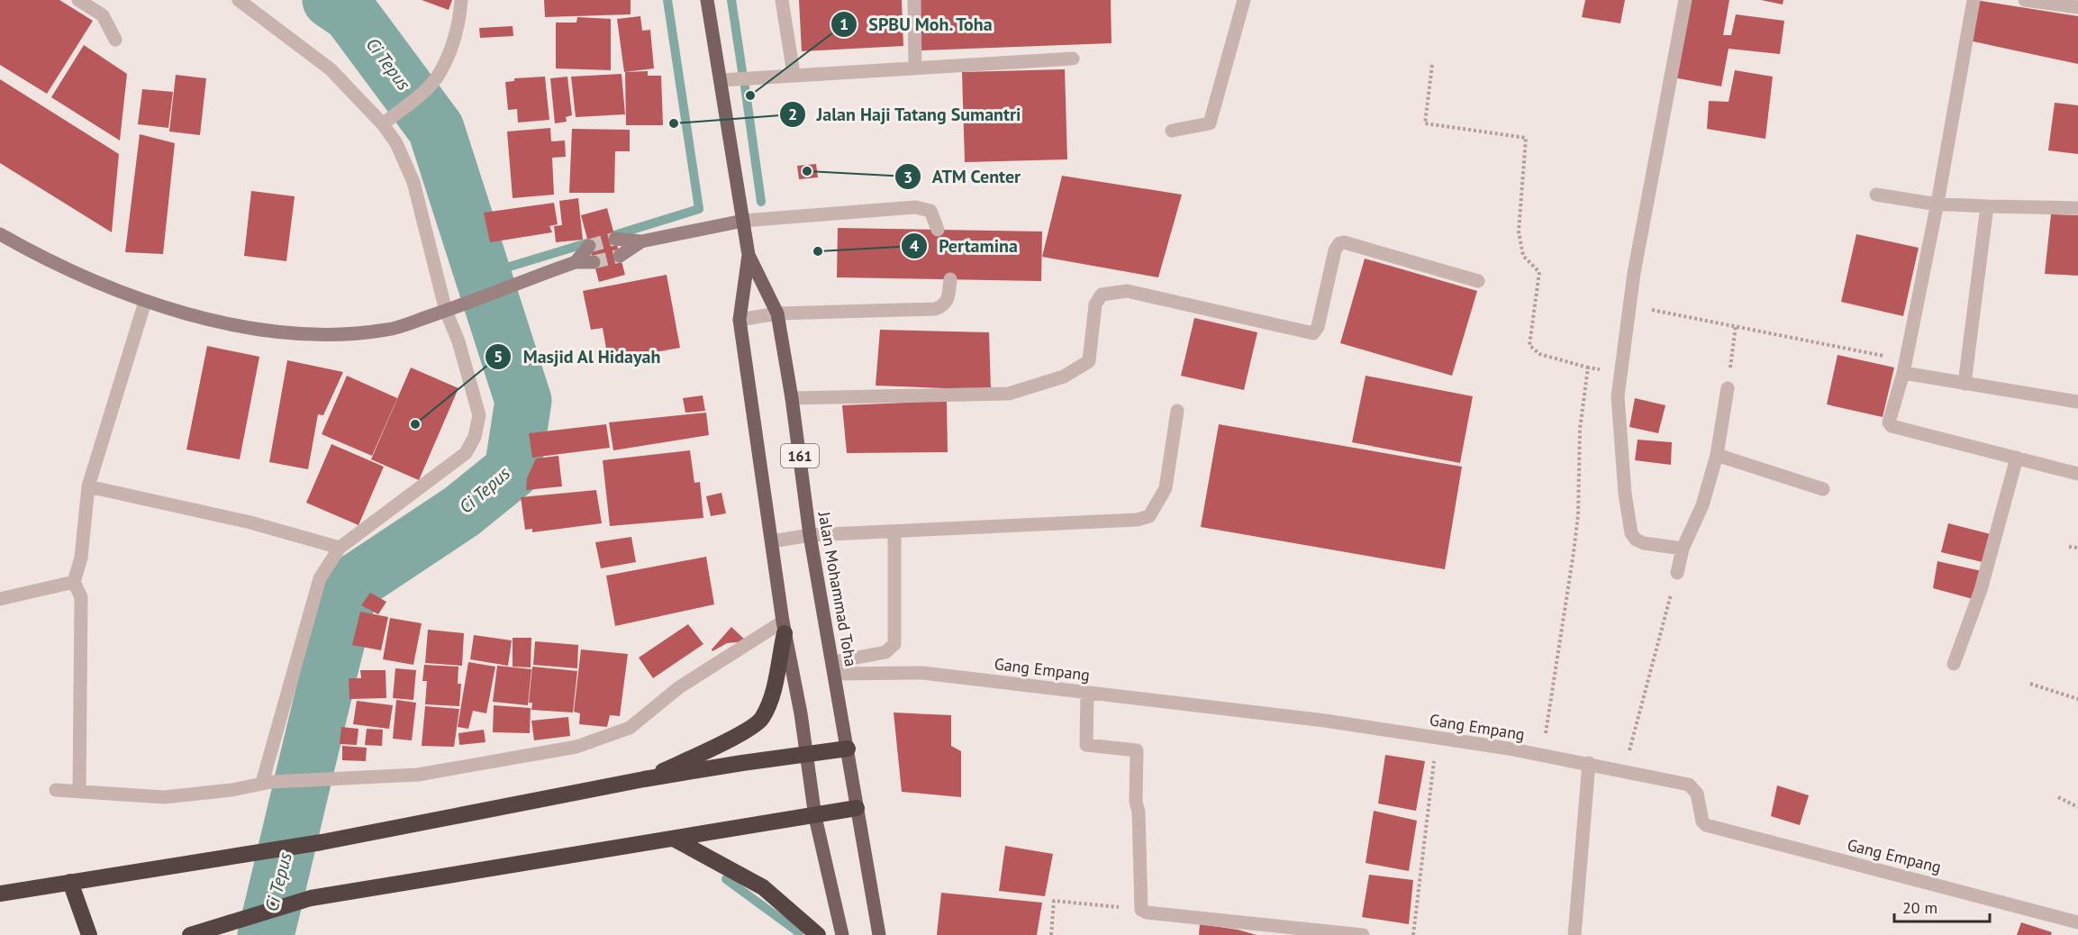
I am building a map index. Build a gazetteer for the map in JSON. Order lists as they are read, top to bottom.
{
  "streets": {
    "main road": ["161", "Jalan Mohammad Toha"],
    "street": ["Gang Empang"]
  },
  "crossings": [
    ["Jalan Mohammad Toha", "Gang Empang"]
  ],
  "water": ["Ci Tepus"],
  "places": [
    "SPBU Moh. Toha",
    "Jalan Haji Tatang Sumantri",
    "ATM Center",
    "Pertamina",
    "Masjid Al Hidayah"
  ],
  "scale_bar": "20 m"
}
